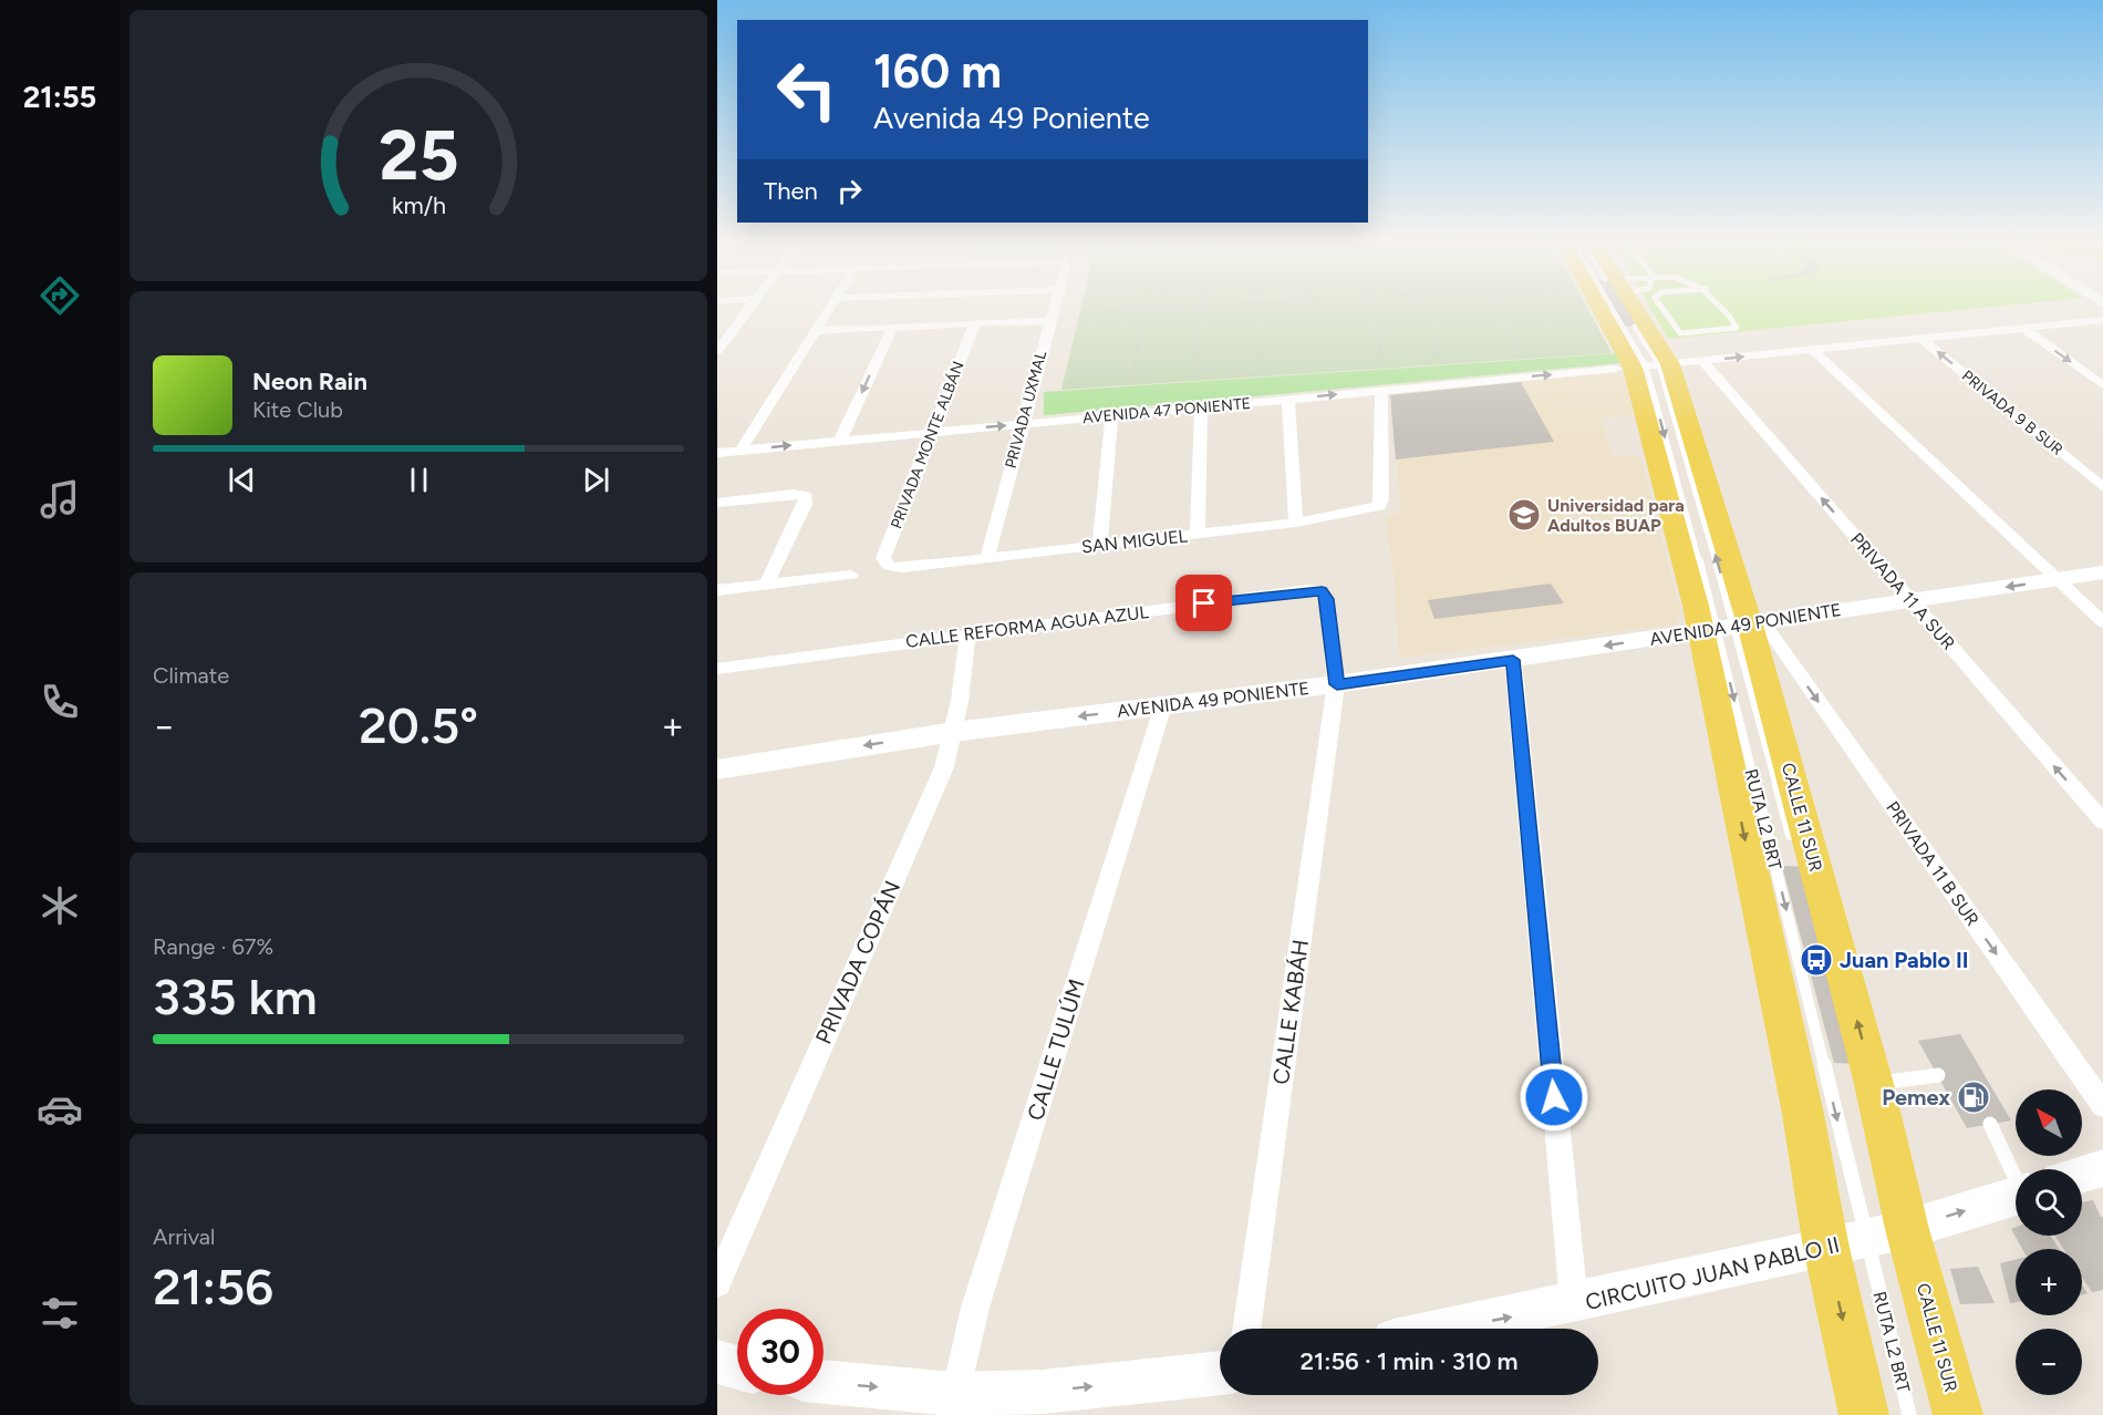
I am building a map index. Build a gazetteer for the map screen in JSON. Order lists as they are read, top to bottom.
{
  "streets": {
    "main road": ["AVENIDA 49 PONIENTE", "CALLE 11 SUR", "CIRCUITO JUAN PABLO II"],
    "street": [
      "PRIVADA UXMAL",
      "AVENIDA 47 PONIENTE",
      "PRIVADA 9 B SUR",
      "PRIVADA MONTE ALBÁN",
      "SAN MIGUEL",
      "PRIVADA 11 A SUR",
      "CALLE REFORMA AGUA AZUL",
      "PRIVADA 11 B SUR",
      "PRIVADA COPÁN",
      "CALLE KABÁH",
      "CALLE TULÚM"
    ],
    "lane": ["RUTA L2 BRT"]
  },
  "crossings": [
    ["PRIVADA UXMAL", "AVENIDA 47 PONIENTE"],
    ["PRIVADA UXMAL", "SAN MIGUEL"],
    ["AVENIDA 47 PONIENTE", "PRIVADA 9 B SUR"],
    ["AVENIDA 47 PONIENTE", "PRIVADA MONTE ALBÁN"],
    ["AVENIDA 47 PONIENTE", "SAN MIGUEL"],
    ["AVENIDA 47 PONIENTE", "PRIVADA 11 A SUR"],
    ["AVENIDA 47 PONIENTE", "CALLE 11 SUR"],
    ["PRIVADA MONTE ALBÁN", "SAN MIGUEL"],
    ["PRIVADA 11 A SUR", "AVENIDA 49 PONIENTE"],
    ["AVENIDA 49 PONIENTE", "CALLE REFORMA AGUA AZUL"],
    ["AVENIDA 49 PONIENTE", "CALLE 11 SUR"],
    ["AVENIDA 49 PONIENTE", "RUTA L2 BRT"],
    ["AVENIDA 49 PONIENTE", "PRIVADA COPÁN"],
    ["AVENIDA 49 PONIENTE", "CALLE KABÁH"],
    ["AVENIDA 49 PONIENTE", "CALLE TULÚM"],
    ["CALLE REFORMA AGUA AZUL", "PRIVADA COPÁN"],
    ["CALLE REFORMA AGUA AZUL", "CALLE KABÁH"],
    ["CALLE 11 SUR", "RUTA L2 BRT"],
    ["CALLE 11 SUR", "PRIVADA 11 B SUR"],
    ["CALLE 11 SUR", "CIRCUITO JUAN PABLO II"],
    ["RUTA L2 BRT", "CIRCUITO JUAN PABLO II"]
  ],
  "one_way": [
    "AVENIDA 47 PONIENTE",
    "AVENIDA 49 PONIENTE",
    "PRIVADA 11 B SUR",
    "CIRCUITO JUAN PABLO II"
  ],
  "places": {
    "school or university": ["Universidad para Adultos BUAP"],
    "bus stop": ["Juan Pablo II"],
    "fuel station": ["Pemex"]
  },
  "north": "top left",
  "page": {
    "tabs": "21:55",
    "turn": ["160 m", "Avenida 49 Poniente"],
    "then": "Then",
    "song": ["Neon Rain", "Kite Club"],
    "tile": [
      "Climate",
      ["Range · 67%", "335 km"],
      ["Arrival", "21:56"]
    ],
    "heat": ["−", "20.5°", "+"],
    "map_buttons": ["+", "−"],
    "limit": "30",
    "trip": "21:56 · 1 min · 310 m",
    "gauge": ["25", "km/h"]
  }
}
